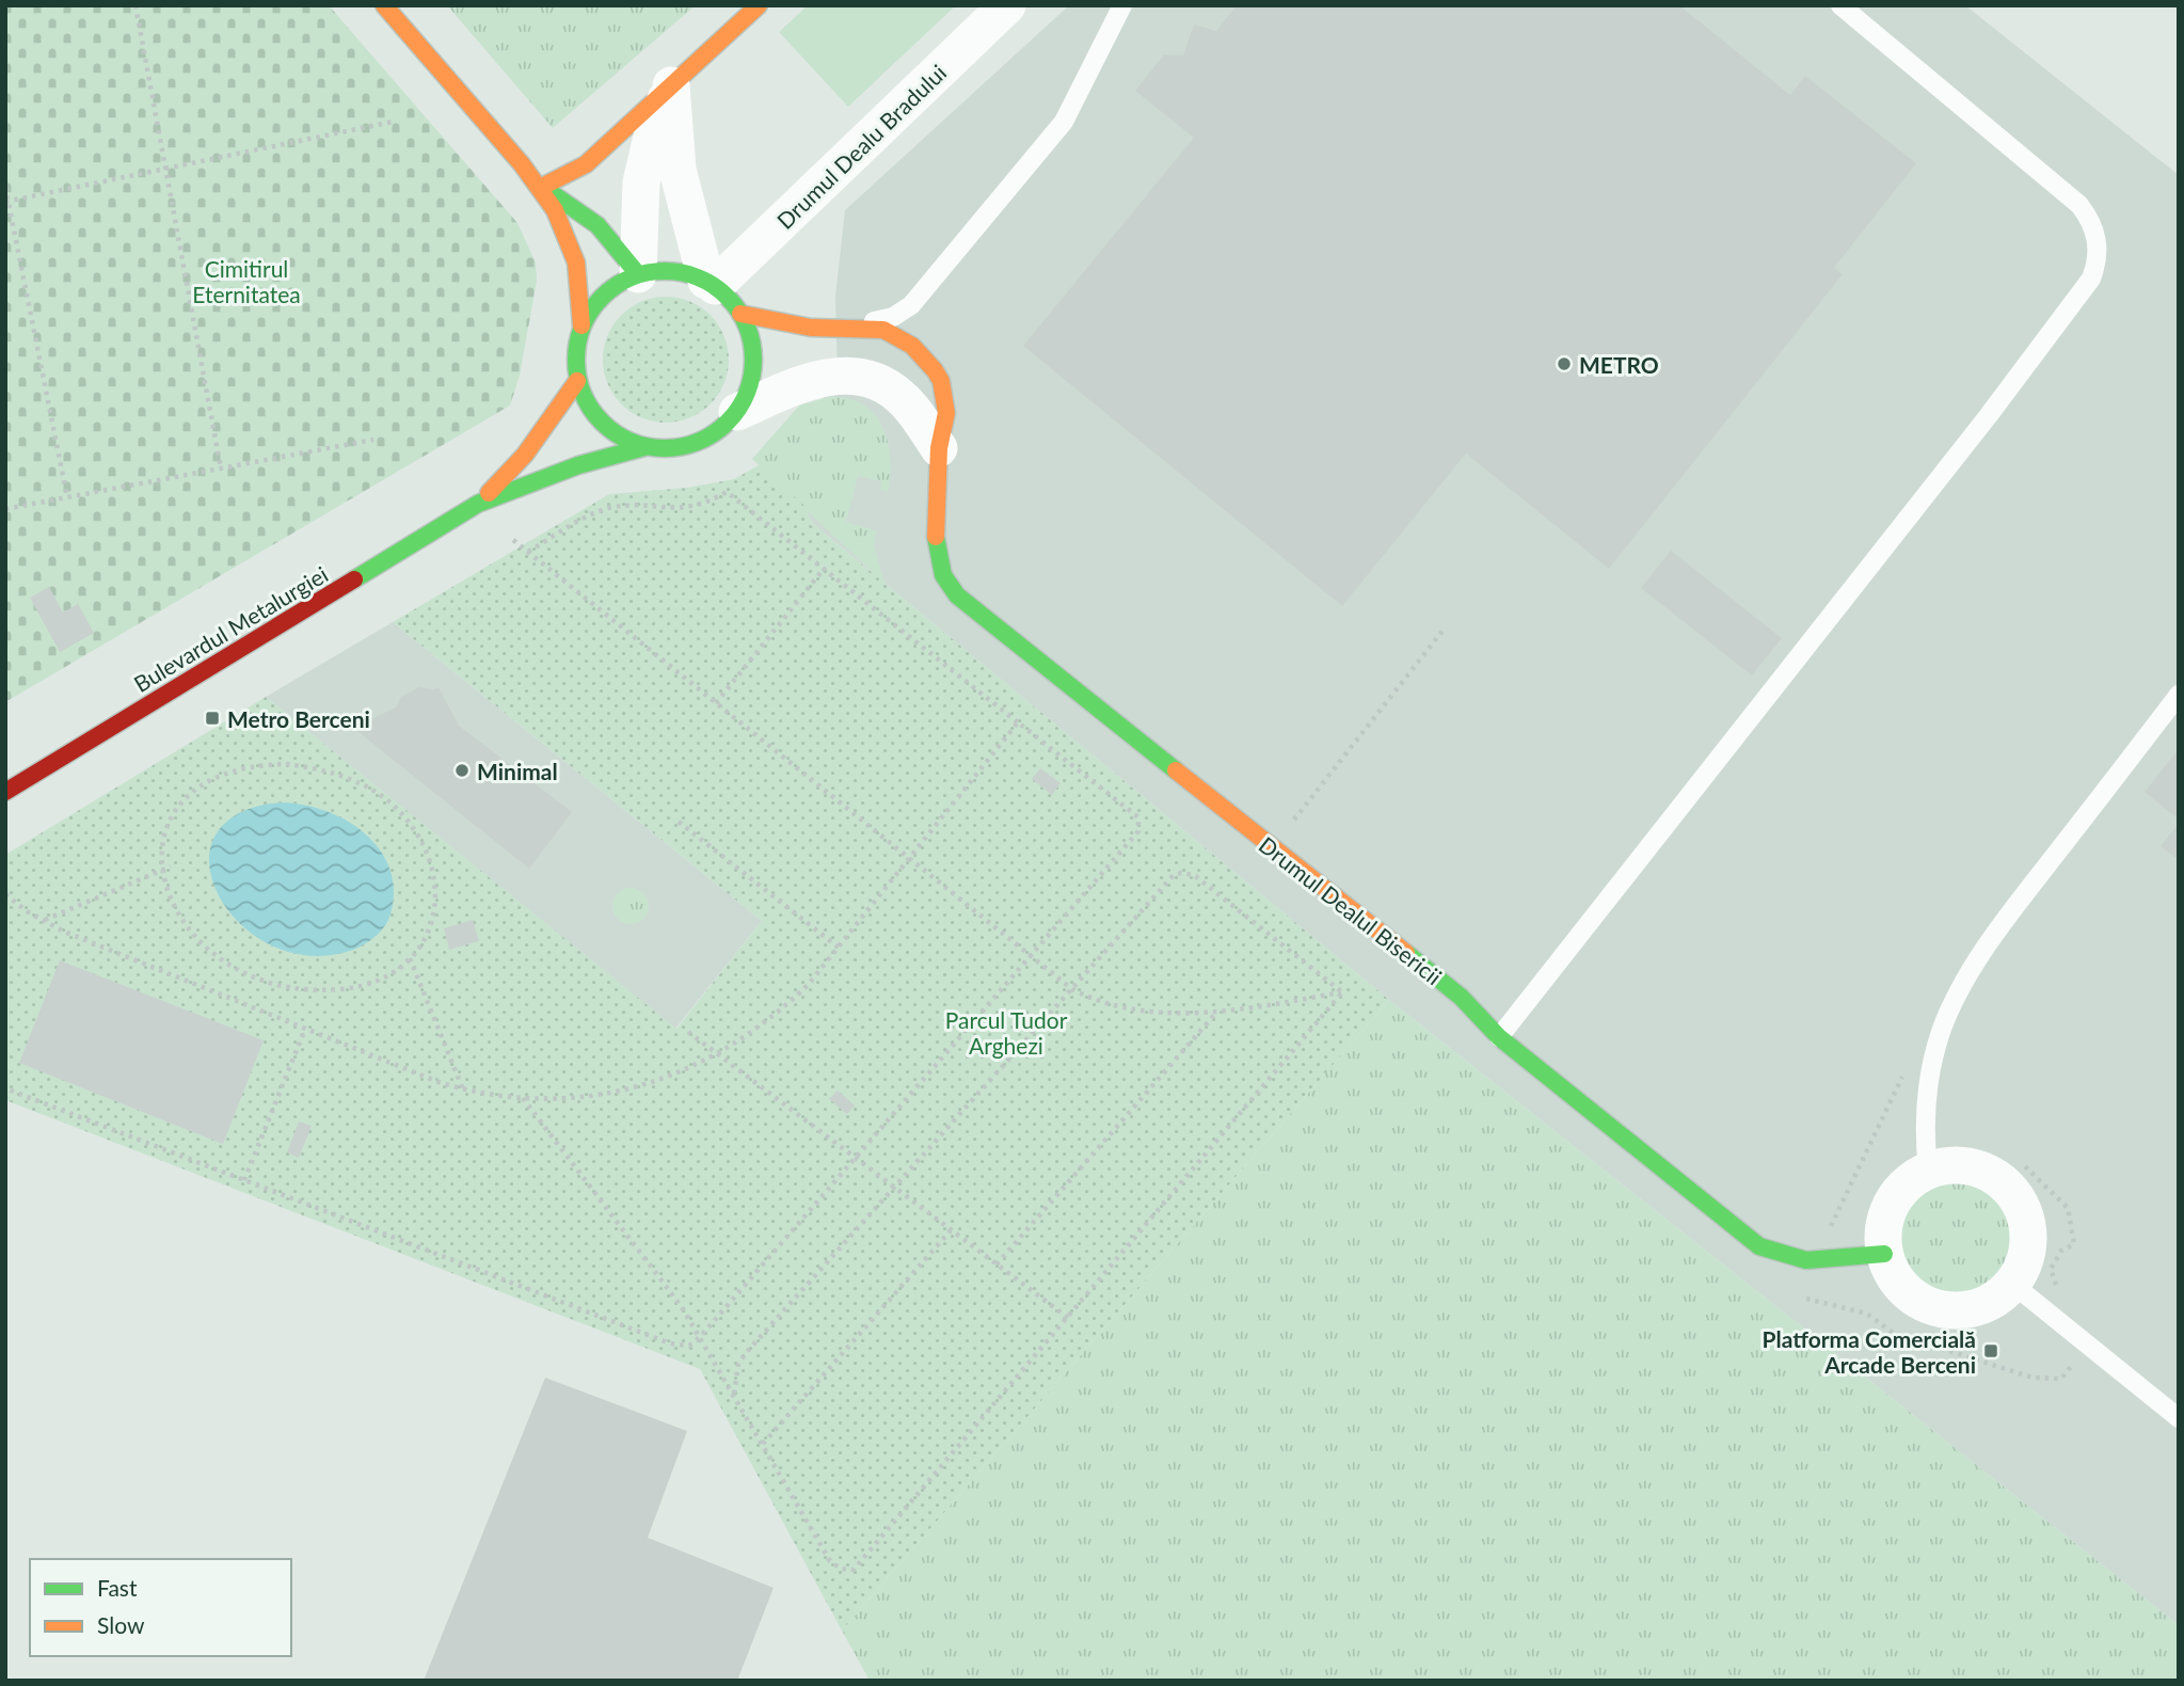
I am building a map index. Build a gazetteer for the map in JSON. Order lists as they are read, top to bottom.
{
  "streets": {
    "main road": ["Bulevardul Metalurgiei", "Drumul Dealul Bisericii"],
    "street": ["Drumul Dealu Bradului"]
  },
  "crossings": [
    ["Drumul Dealu Bradului", "Bulevardul Metalurgiei"],
    ["Drumul Dealu Bradului", "Drumul Dealul Bisericii"],
    ["Bulevardul Metalurgiei", "Drumul Dealul Bisericii"]
  ],
  "parks": ["Cimitirul Eternitatea", "Parcul Tudor Arghezi"],
  "places": {
    "other": ["METRO", "Minimal"],
    "transit": ["Metro Berceni", "Platforma Comercială Arcade Berceni"]
  },
  "legend": ["Fast", "Slow"]
}
